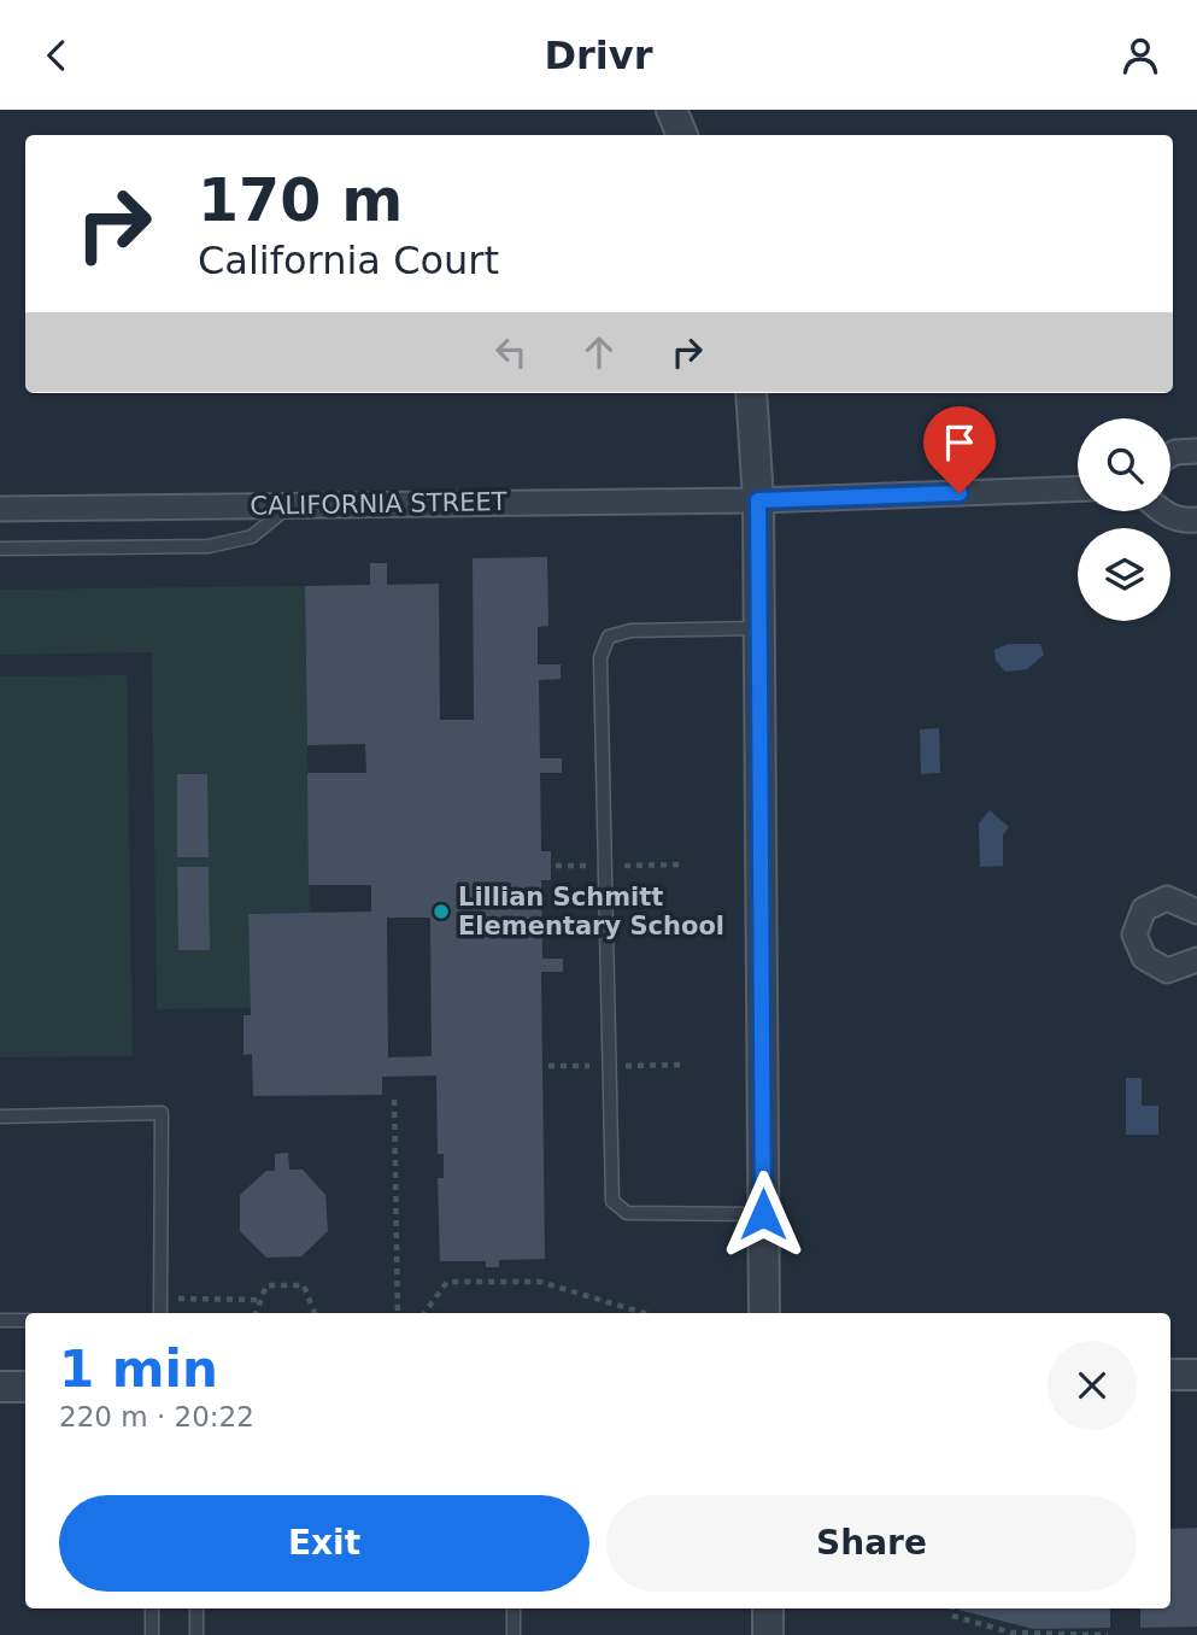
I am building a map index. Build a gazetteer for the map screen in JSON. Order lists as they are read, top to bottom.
{
  "streets": {
    "street": ["CALIFORNIA STREET"]
  },
  "places": ["Lillian Schmitt Elementary School"],
  "page": {
    "header": "Drivr",
    "turn": ["170 m", "California Court"],
    "heading": ["1 min", "220 m · 20:22"],
    "buttons": ["Exit", "Share"]
  }
}
